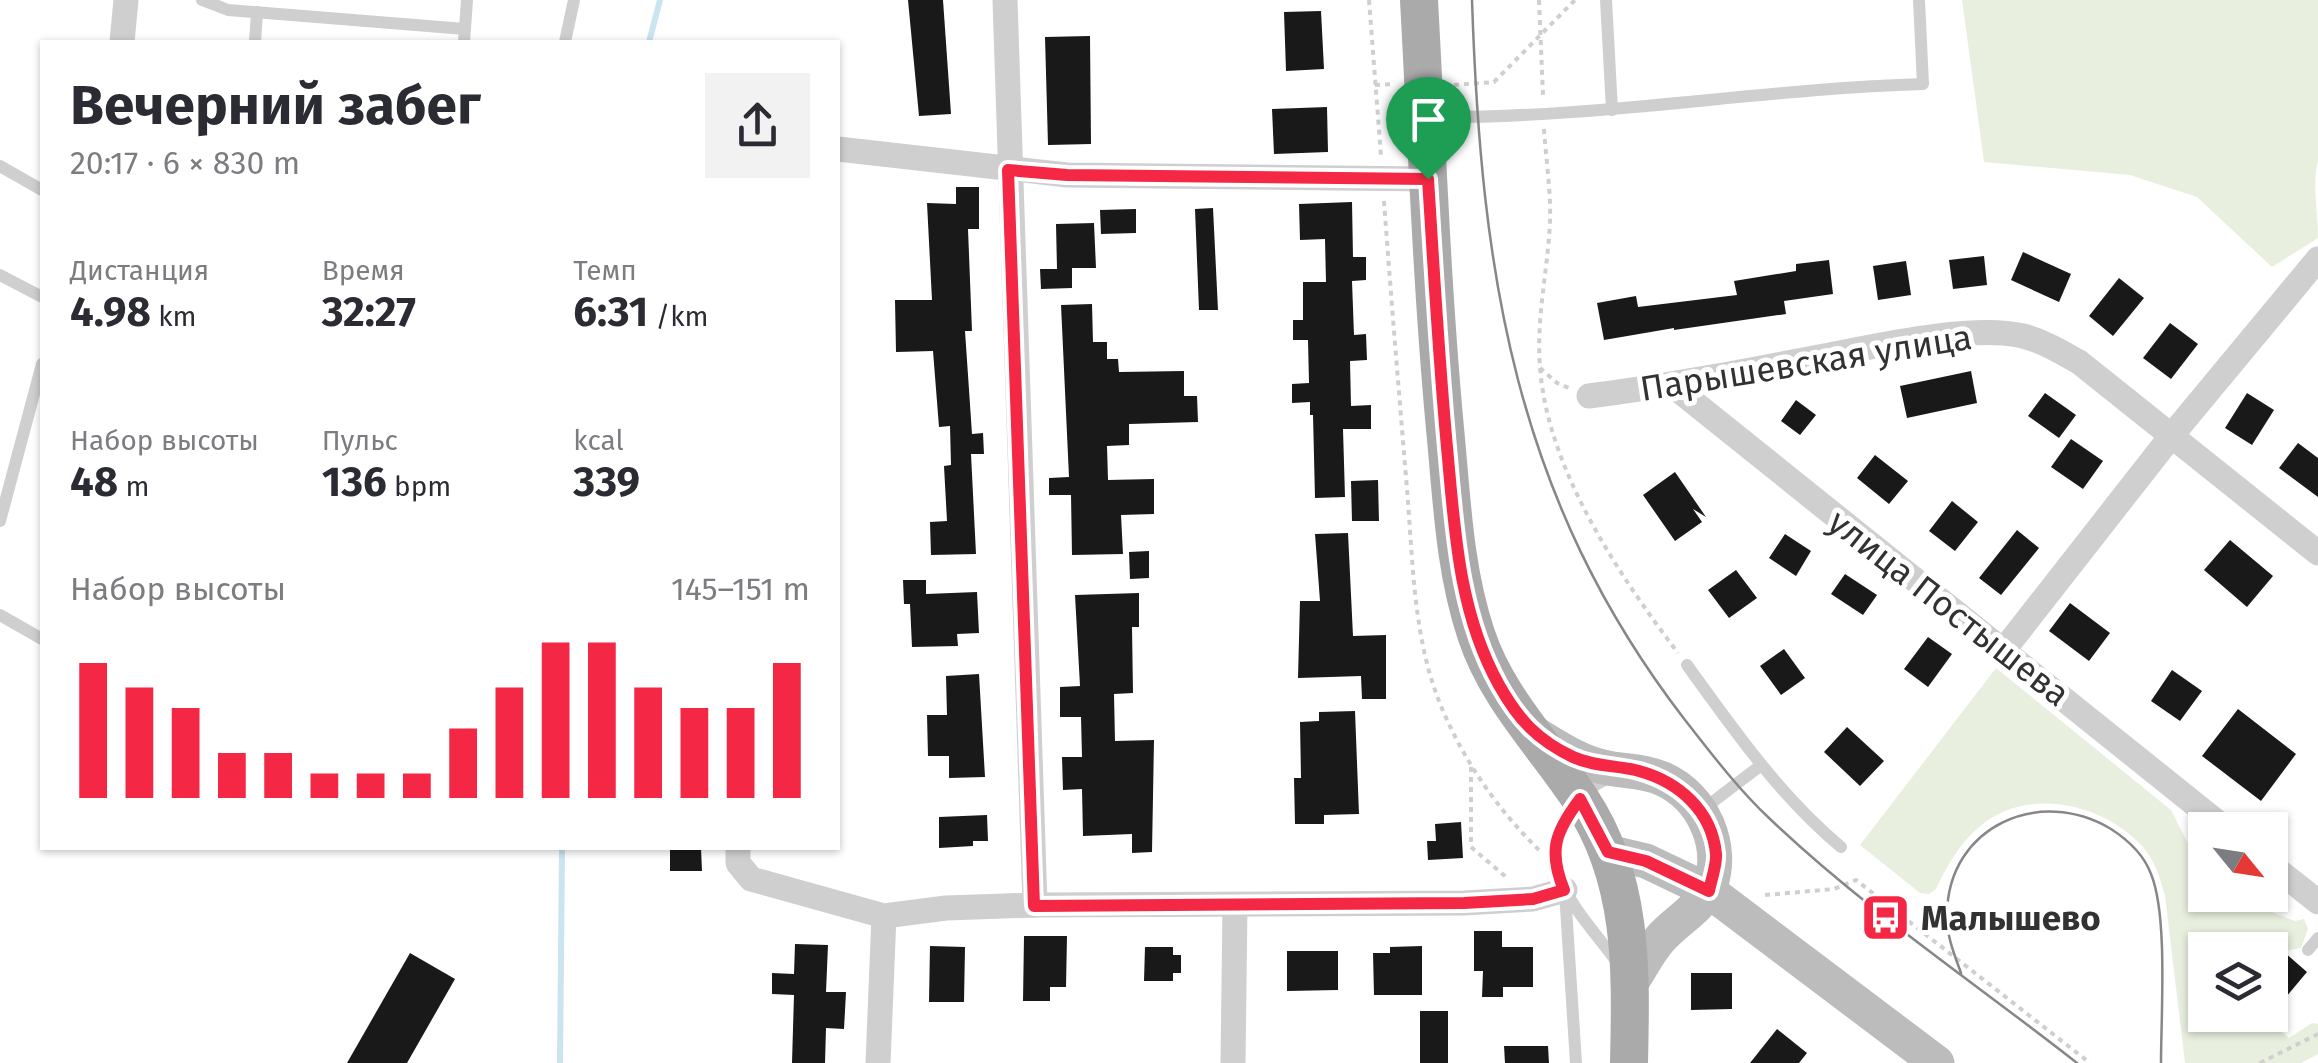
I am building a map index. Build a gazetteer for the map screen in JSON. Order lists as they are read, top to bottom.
{
  "streets": {
    "street": ["Парышевская улица", "улица Постышева"]
  },
  "crossings": [
    ["Парышевская улица", "улица Постышева"]
  ],
  "places": {
    "bus stop": ["Малышево"]
  },
  "north": "bottom right",
  "page": {
    "heading": ["Вечерний забег", "20:17 · 6 × 830 m"],
    "stats": [
      ["Дистанция", "4.98 km"],
      ["Время", "32:27"],
      ["Темп", "6:31 /km"],
      ["Набор высоты", "48 m"],
      ["Пульс", "136 bpm"],
      ["kcal", "339"]
    ],
    "chart": ["Набор высоты", "145–151 m"]
  }
}
